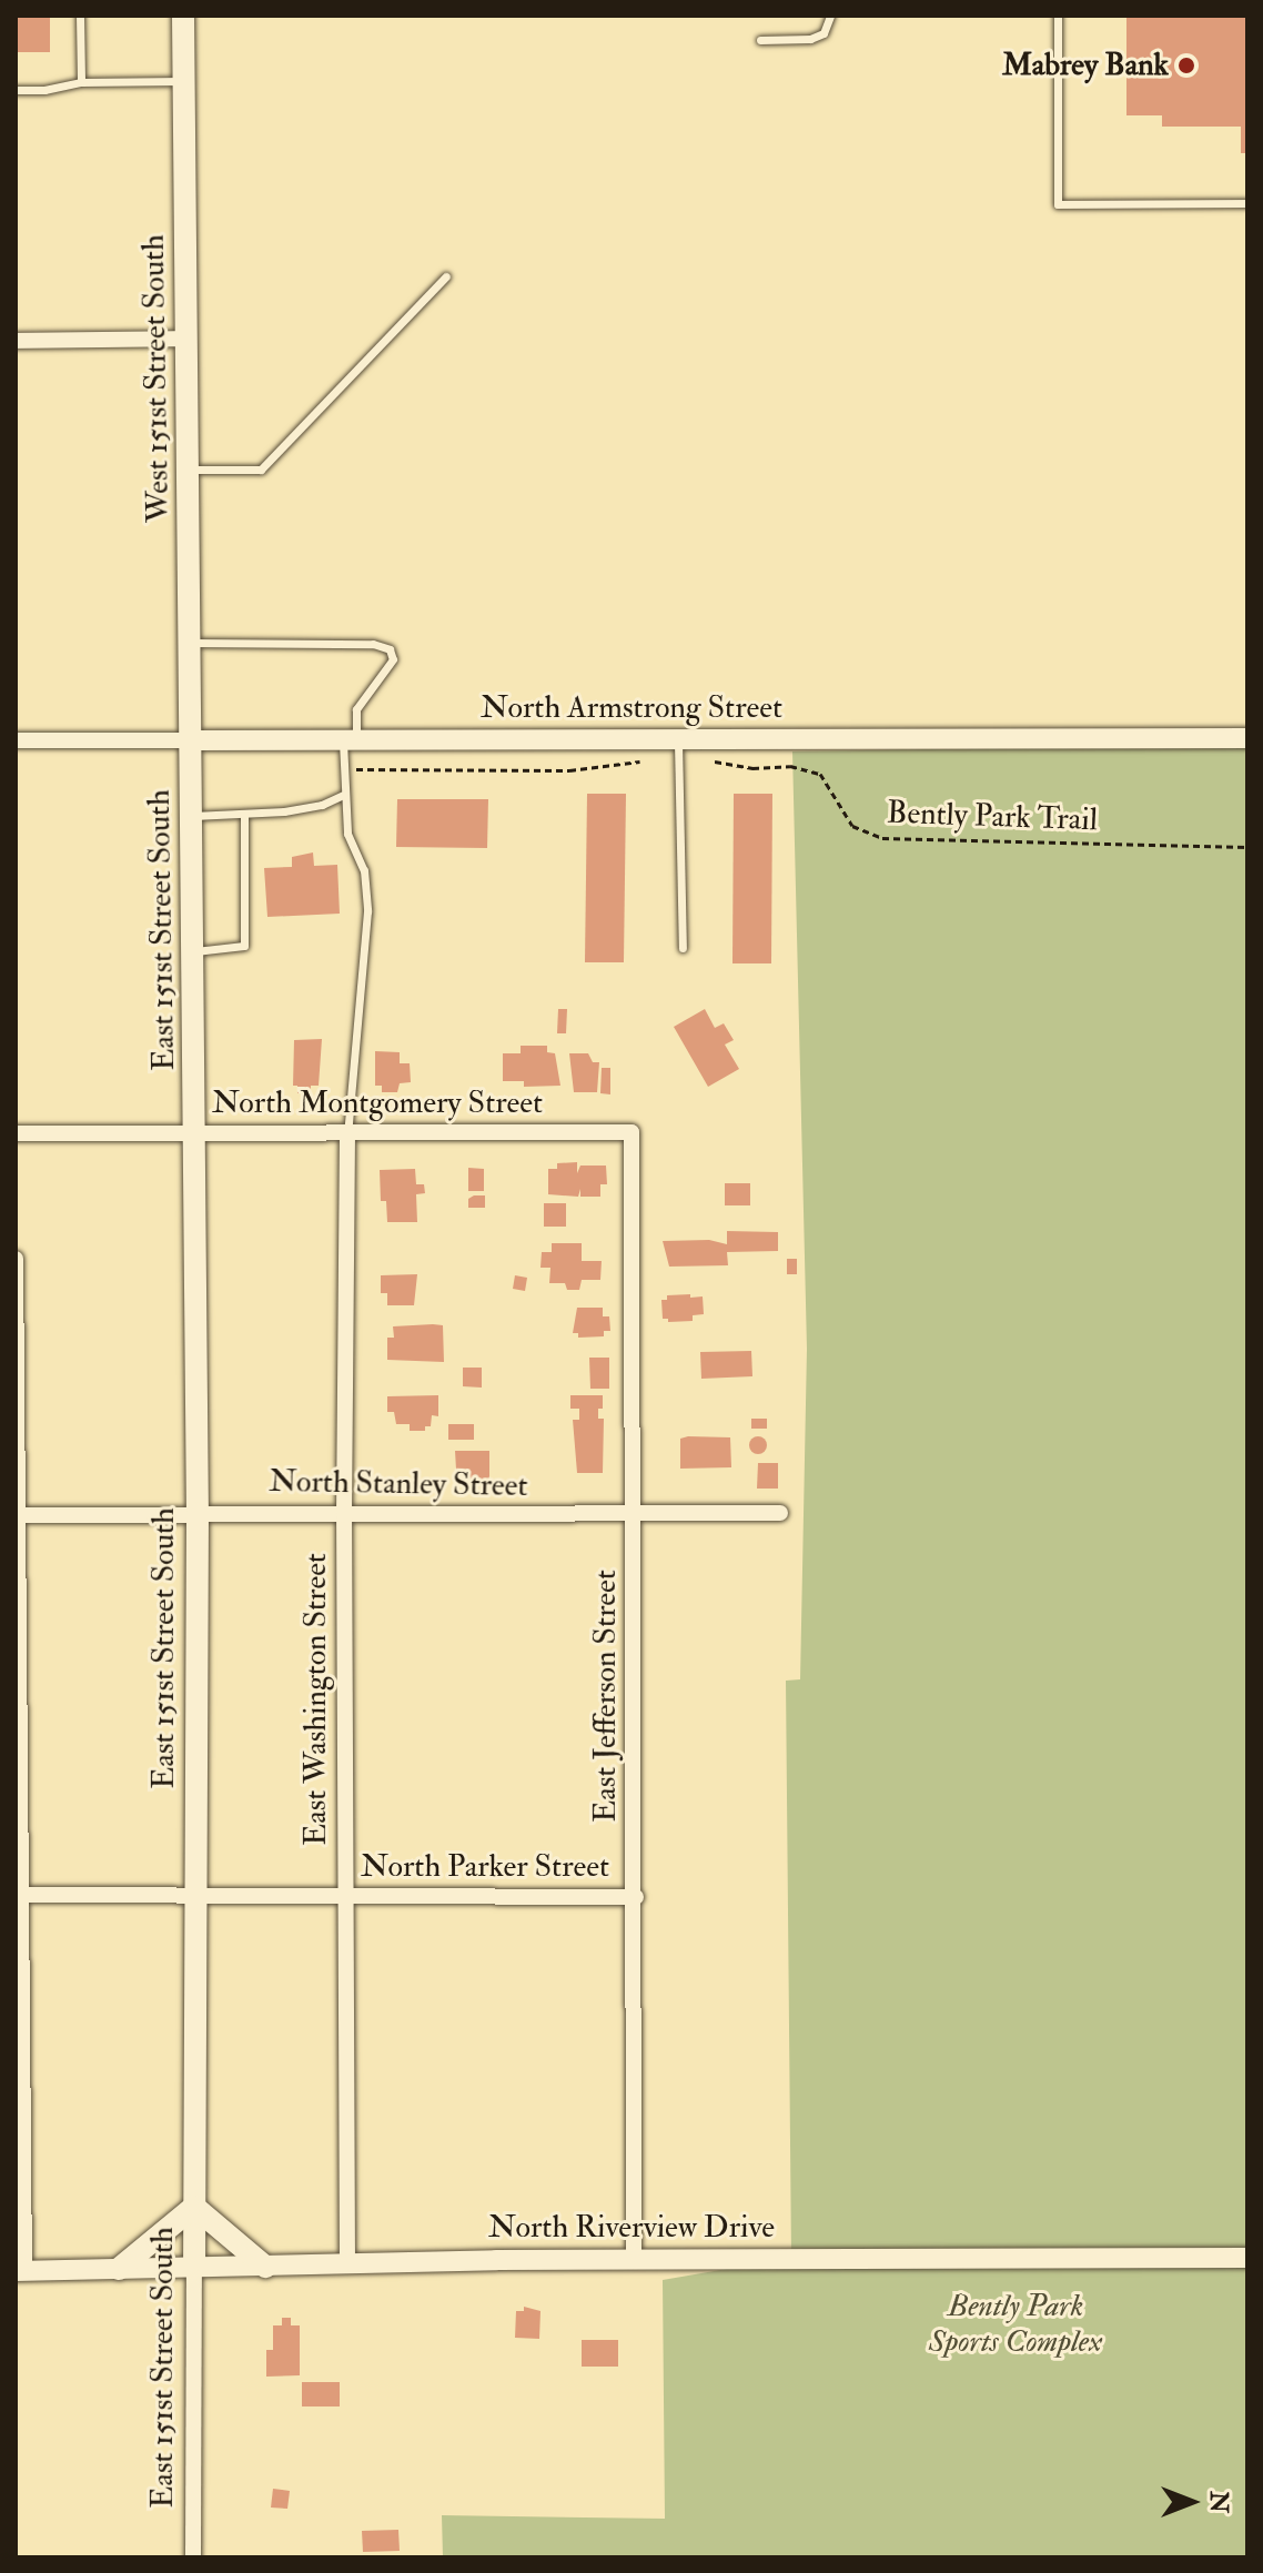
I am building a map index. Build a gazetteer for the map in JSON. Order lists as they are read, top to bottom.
{
  "streets": {
    "main road": ["West 151st Street South", "East 151st Street South"],
    "street": [
      "North Armstrong Street",
      "North Montgomery Street",
      "North Stanley Street",
      "East Jefferson Street",
      "East Washington Street",
      "North Parker Street",
      "North Riverview Drive"
    ],
    "path": ["Bently Park Trail"]
  },
  "crossings": [
    ["West 151st Street South", "North Armstrong Street"],
    ["West 151st Street South", "East 151st Street South"],
    ["North Armstrong Street", "Bently Park Trail"],
    ["North Armstrong Street", "East 151st Street South"],
    ["East 151st Street South", "North Montgomery Street"],
    ["East 151st Street South", "North Stanley Street"],
    ["East 151st Street South", "North Parker Street"],
    ["East 151st Street South", "North Riverview Drive"],
    ["North Montgomery Street", "East Jefferson Street"],
    ["North Montgomery Street", "East Washington Street"],
    ["North Stanley Street", "East Jefferson Street"],
    ["North Stanley Street", "East Washington Street"],
    ["East Jefferson Street", "North Parker Street"],
    ["East Jefferson Street", "North Riverview Drive"],
    ["East Washington Street", "North Parker Street"],
    ["East Washington Street", "North Riverview Drive"]
  ],
  "parks": ["Bently Park Sports Complex"],
  "places": ["Mabrey Bank"],
  "north": "right"
}
